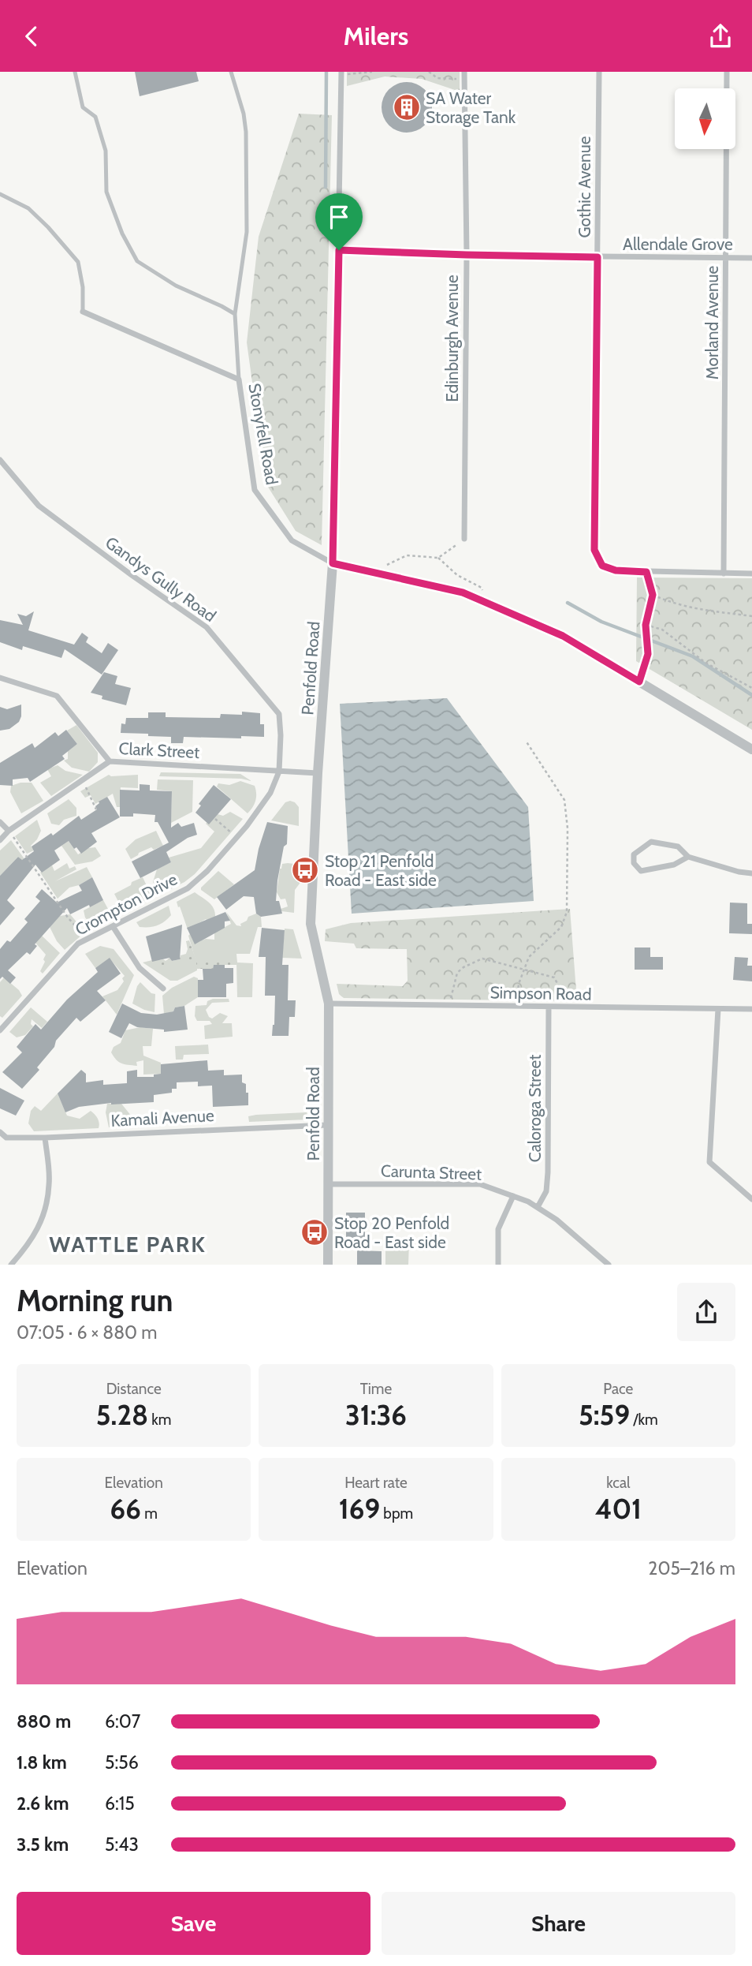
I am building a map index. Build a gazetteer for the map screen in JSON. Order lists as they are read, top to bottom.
{
  "streets": {
    "street": [
      "Gothic Avenue",
      "Allendale Grove",
      "Morland Avenue",
      "Edinburgh Avenue",
      "Stonyfell Road",
      "Gandys Gully Road",
      "Penfold Road",
      "Clark Street",
      "Crompton Drive",
      "Simpson Road",
      "Caloroga Street",
      "Kamali Avenue",
      "Carunta Street"
    ]
  },
  "crossings": [
    ["Gothic Avenue", "Allendale Grove"],
    ["Allendale Grove", "Morland Avenue"],
    ["Allendale Grove", "Edinburgh Avenue"],
    ["Allendale Grove", "Penfold Road"],
    ["Stonyfell Road", "Penfold Road"],
    ["Gandys Gully Road", "Clark Street"],
    ["Gandys Gully Road", "Crompton Drive"],
    ["Penfold Road", "Clark Street"],
    ["Penfold Road", "Simpson Road"],
    ["Penfold Road", "Kamali Avenue"],
    ["Penfold Road", "Carunta Street"],
    ["Clark Street", "Crompton Drive"],
    ["Simpson Road", "Caloroga Street"],
    ["Caloroga Street", "Carunta Street"]
  ],
  "districts": ["WATTLE PARK"],
  "places": {
    "building": ["SA Water Storage Tank"],
    "bus stop": ["Stop 21 Penfold Road - East side", "Stop 20 Penfold Road - East side"]
  },
  "north": "bottom",
  "page": {
    "header": "Milers",
    "heading": ["Morning run", "07:05 · 6 × 880 m"],
    "stats": [
      ["Distance", "5.28 km"],
      ["Time", "31:36"],
      ["Pace", "5:59 /km"],
      ["Elevation", "66 m"],
      ["Heart rate", "169 bpm"],
      ["kcal", "401"]
    ],
    "chart": ["Elevation", "205–216 m"],
    "list": [
      {
        "name": "880 m",
        "note": "6:07"
      },
      {
        "name": "1.8 km",
        "note": "5:56"
      },
      {
        "name": "2.6 km",
        "note": "6:15"
      },
      {
        "name": "3.5 km",
        "note": "5:43"
      }
    ],
    "buttons": ["Save", "Share"]
  }
}
